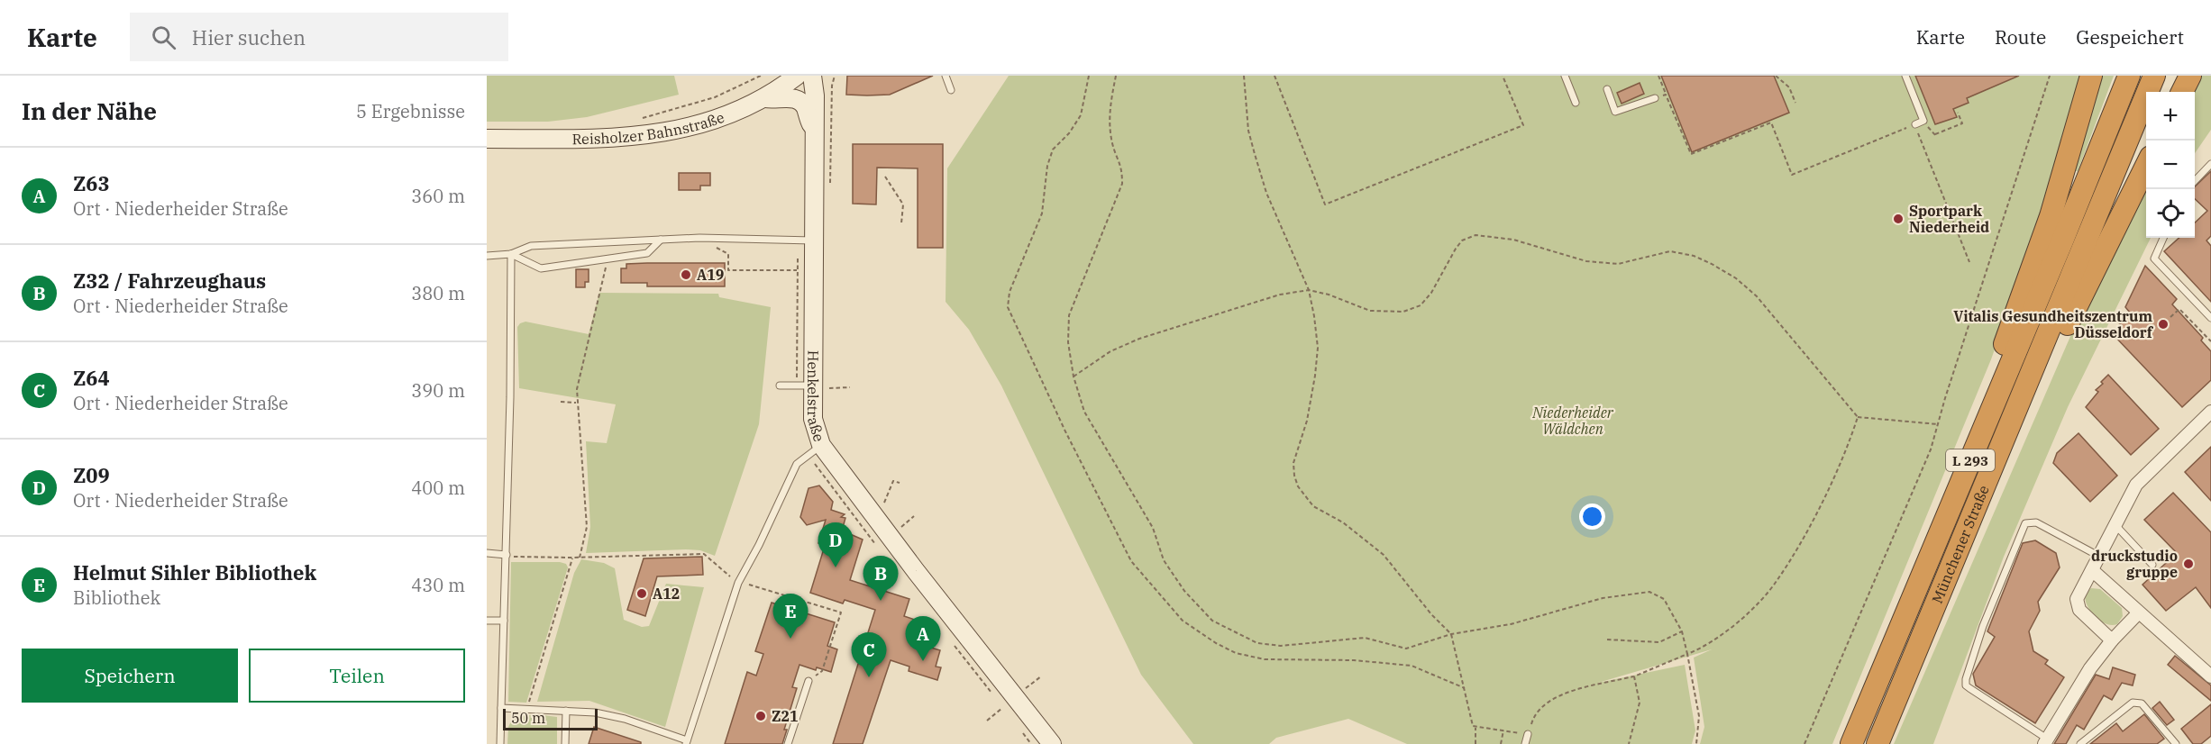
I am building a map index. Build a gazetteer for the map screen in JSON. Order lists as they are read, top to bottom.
{
  "streets": {
    "highway": ["L 293", "Münchener Straße"],
    "street": ["Reisholzer Bahnstraße", "Henkelstraße"]
  },
  "parks": ["Niederheider Wäldchen"],
  "places": [
    "Sportpark Niederheid",
    "A19",
    "Vitalis Gesundheitszentrum Düsseldorf",
    "druckstudio gruppe",
    "A12",
    "Z21"
  ],
  "scale_bar": "50 m",
  "page": {
    "header": "Karte",
    "search": "Hier suchen",
    "nav": ["Karte", "Route", "Gespeichert"],
    "heading": ["In der Nähe", "5 Ergebnisse"],
    "map_buttons": ["+", "−"],
    "list": [
      {
        "mark": "A",
        "name": "Z63",
        "note": "Ort · Niederheider Straße",
        "value": "360 m"
      },
      {
        "mark": "B",
        "name": "Z32 / Fahrzeughaus",
        "note": "Ort · Niederheider Straße",
        "value": "380 m"
      },
      {
        "mark": "C",
        "name": "Z64",
        "note": "Ort · Niederheider Straße",
        "value": "390 m"
      },
      {
        "mark": "D",
        "name": "Z09",
        "note": "Ort · Niederheider Straße",
        "value": "400 m"
      },
      {
        "mark": "E",
        "name": "Helmut Sihler Bibliothek",
        "note": "Bibliothek",
        "value": "430 m"
      }
    ],
    "pins": [
      "D",
      "B",
      "E",
      "A",
      "C"
    ],
    "buttons": ["Speichern", "Teilen"],
    "scale": "50 m"
  }
}
